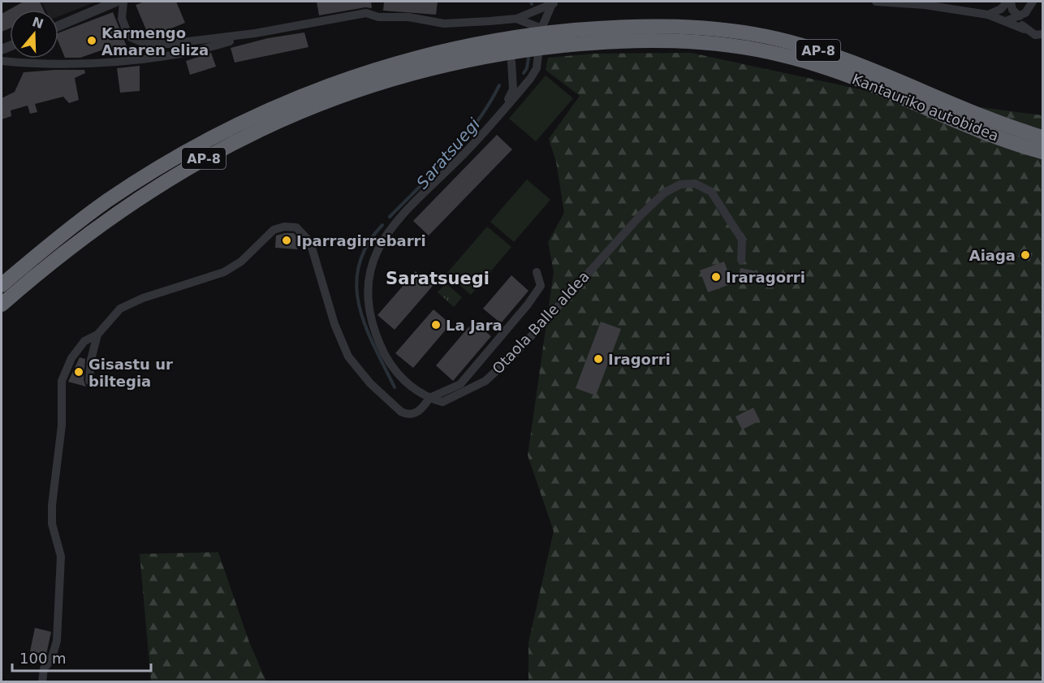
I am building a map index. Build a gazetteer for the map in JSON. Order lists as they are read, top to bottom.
{
  "streets": {
    "highway": ["AP-8", "Kantauriko autobidea"],
    "street": ["Otaola Balle aldea"]
  },
  "districts": ["Saratsuegi"],
  "water": ["Saratsuegi"],
  "places": [
    "Karmengo Amaren eliza",
    "Iparragirrebarri",
    "Aiaga",
    "Iraragorri",
    "La Jara",
    "Iragorri",
    "Gisastu ur biltegia"
  ],
  "scale_bar": "100 m",
  "north": "top"
}
